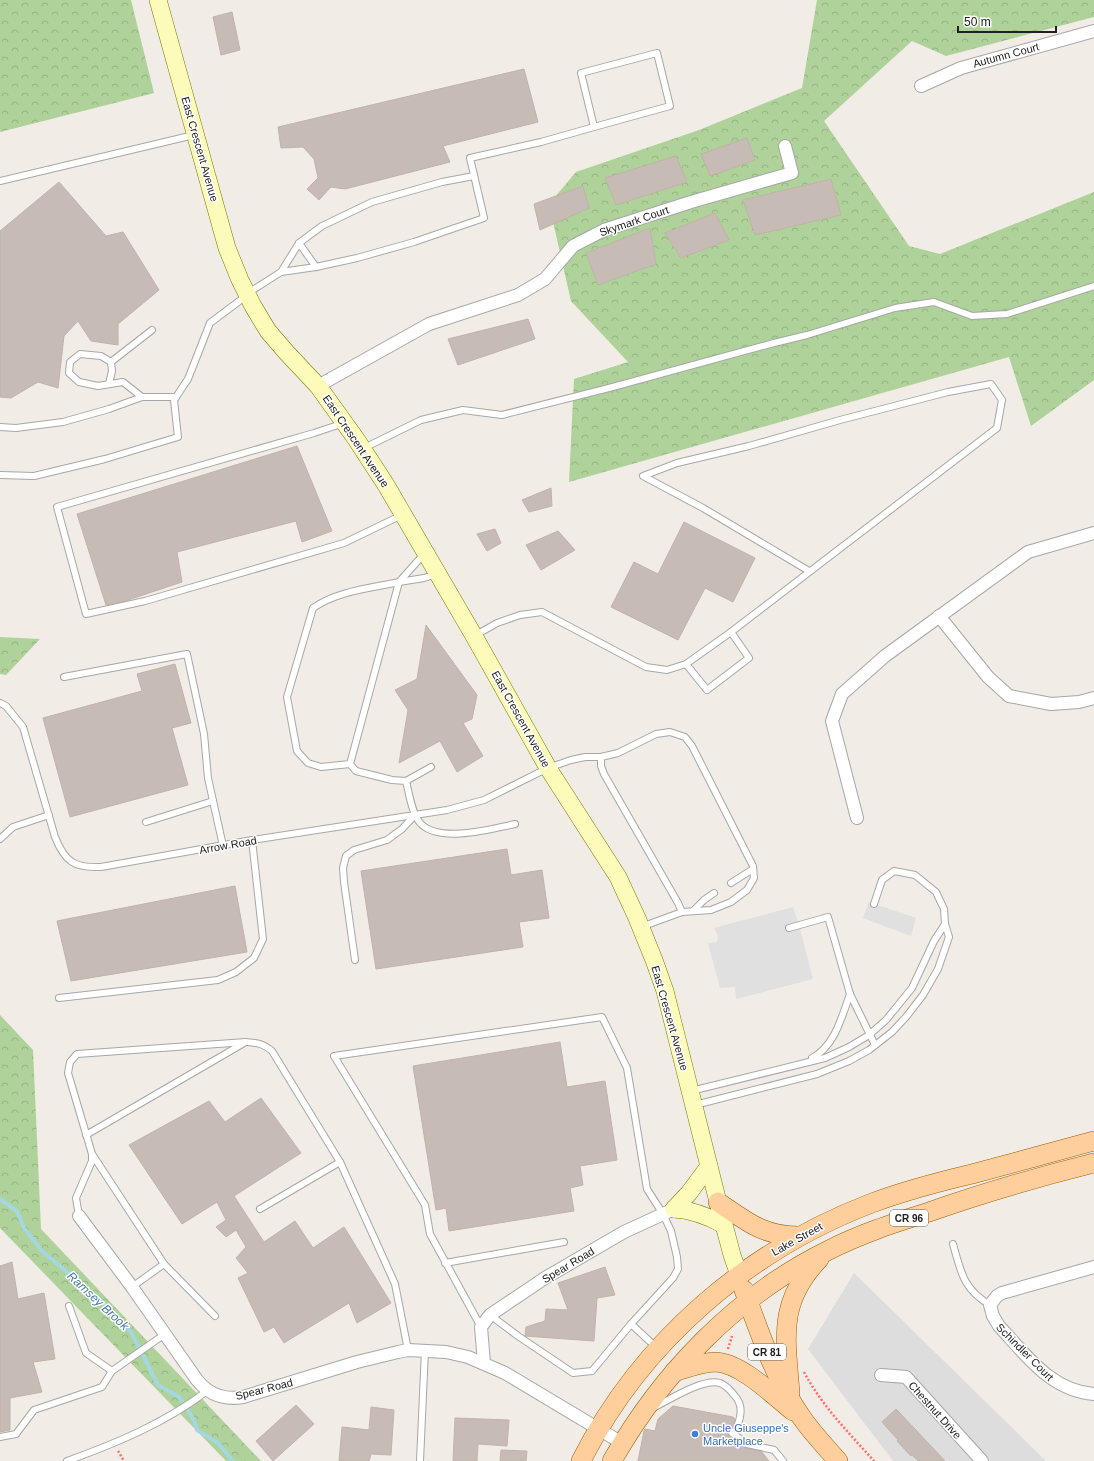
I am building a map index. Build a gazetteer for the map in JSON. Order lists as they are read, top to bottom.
{
  "streets": {
    "main road": [
      "East Crescent Avenue",
      "CR 96",
      "Lake Street",
      "CR 81"
    ],
    "street": [
      "Autumn Court",
      "Skymark Court",
      "Spear Road",
      "Schindler Court",
      "Chestnut Drive"
    ],
    "lane": ["Arrow Road"]
  },
  "crossings": [
    ["East Crescent Avenue", "Skymark Court"],
    ["East Crescent Avenue", "Arrow Road"],
    ["East Crescent Avenue", "CR 96"],
    ["East Crescent Avenue", "Lake Street"],
    ["Lake Street", "Spear Road"]
  ],
  "water": ["Ramsey Brook"],
  "places": ["Uncle Giuseppe's Marketplace"],
  "scale_bar": "50 m"
}
